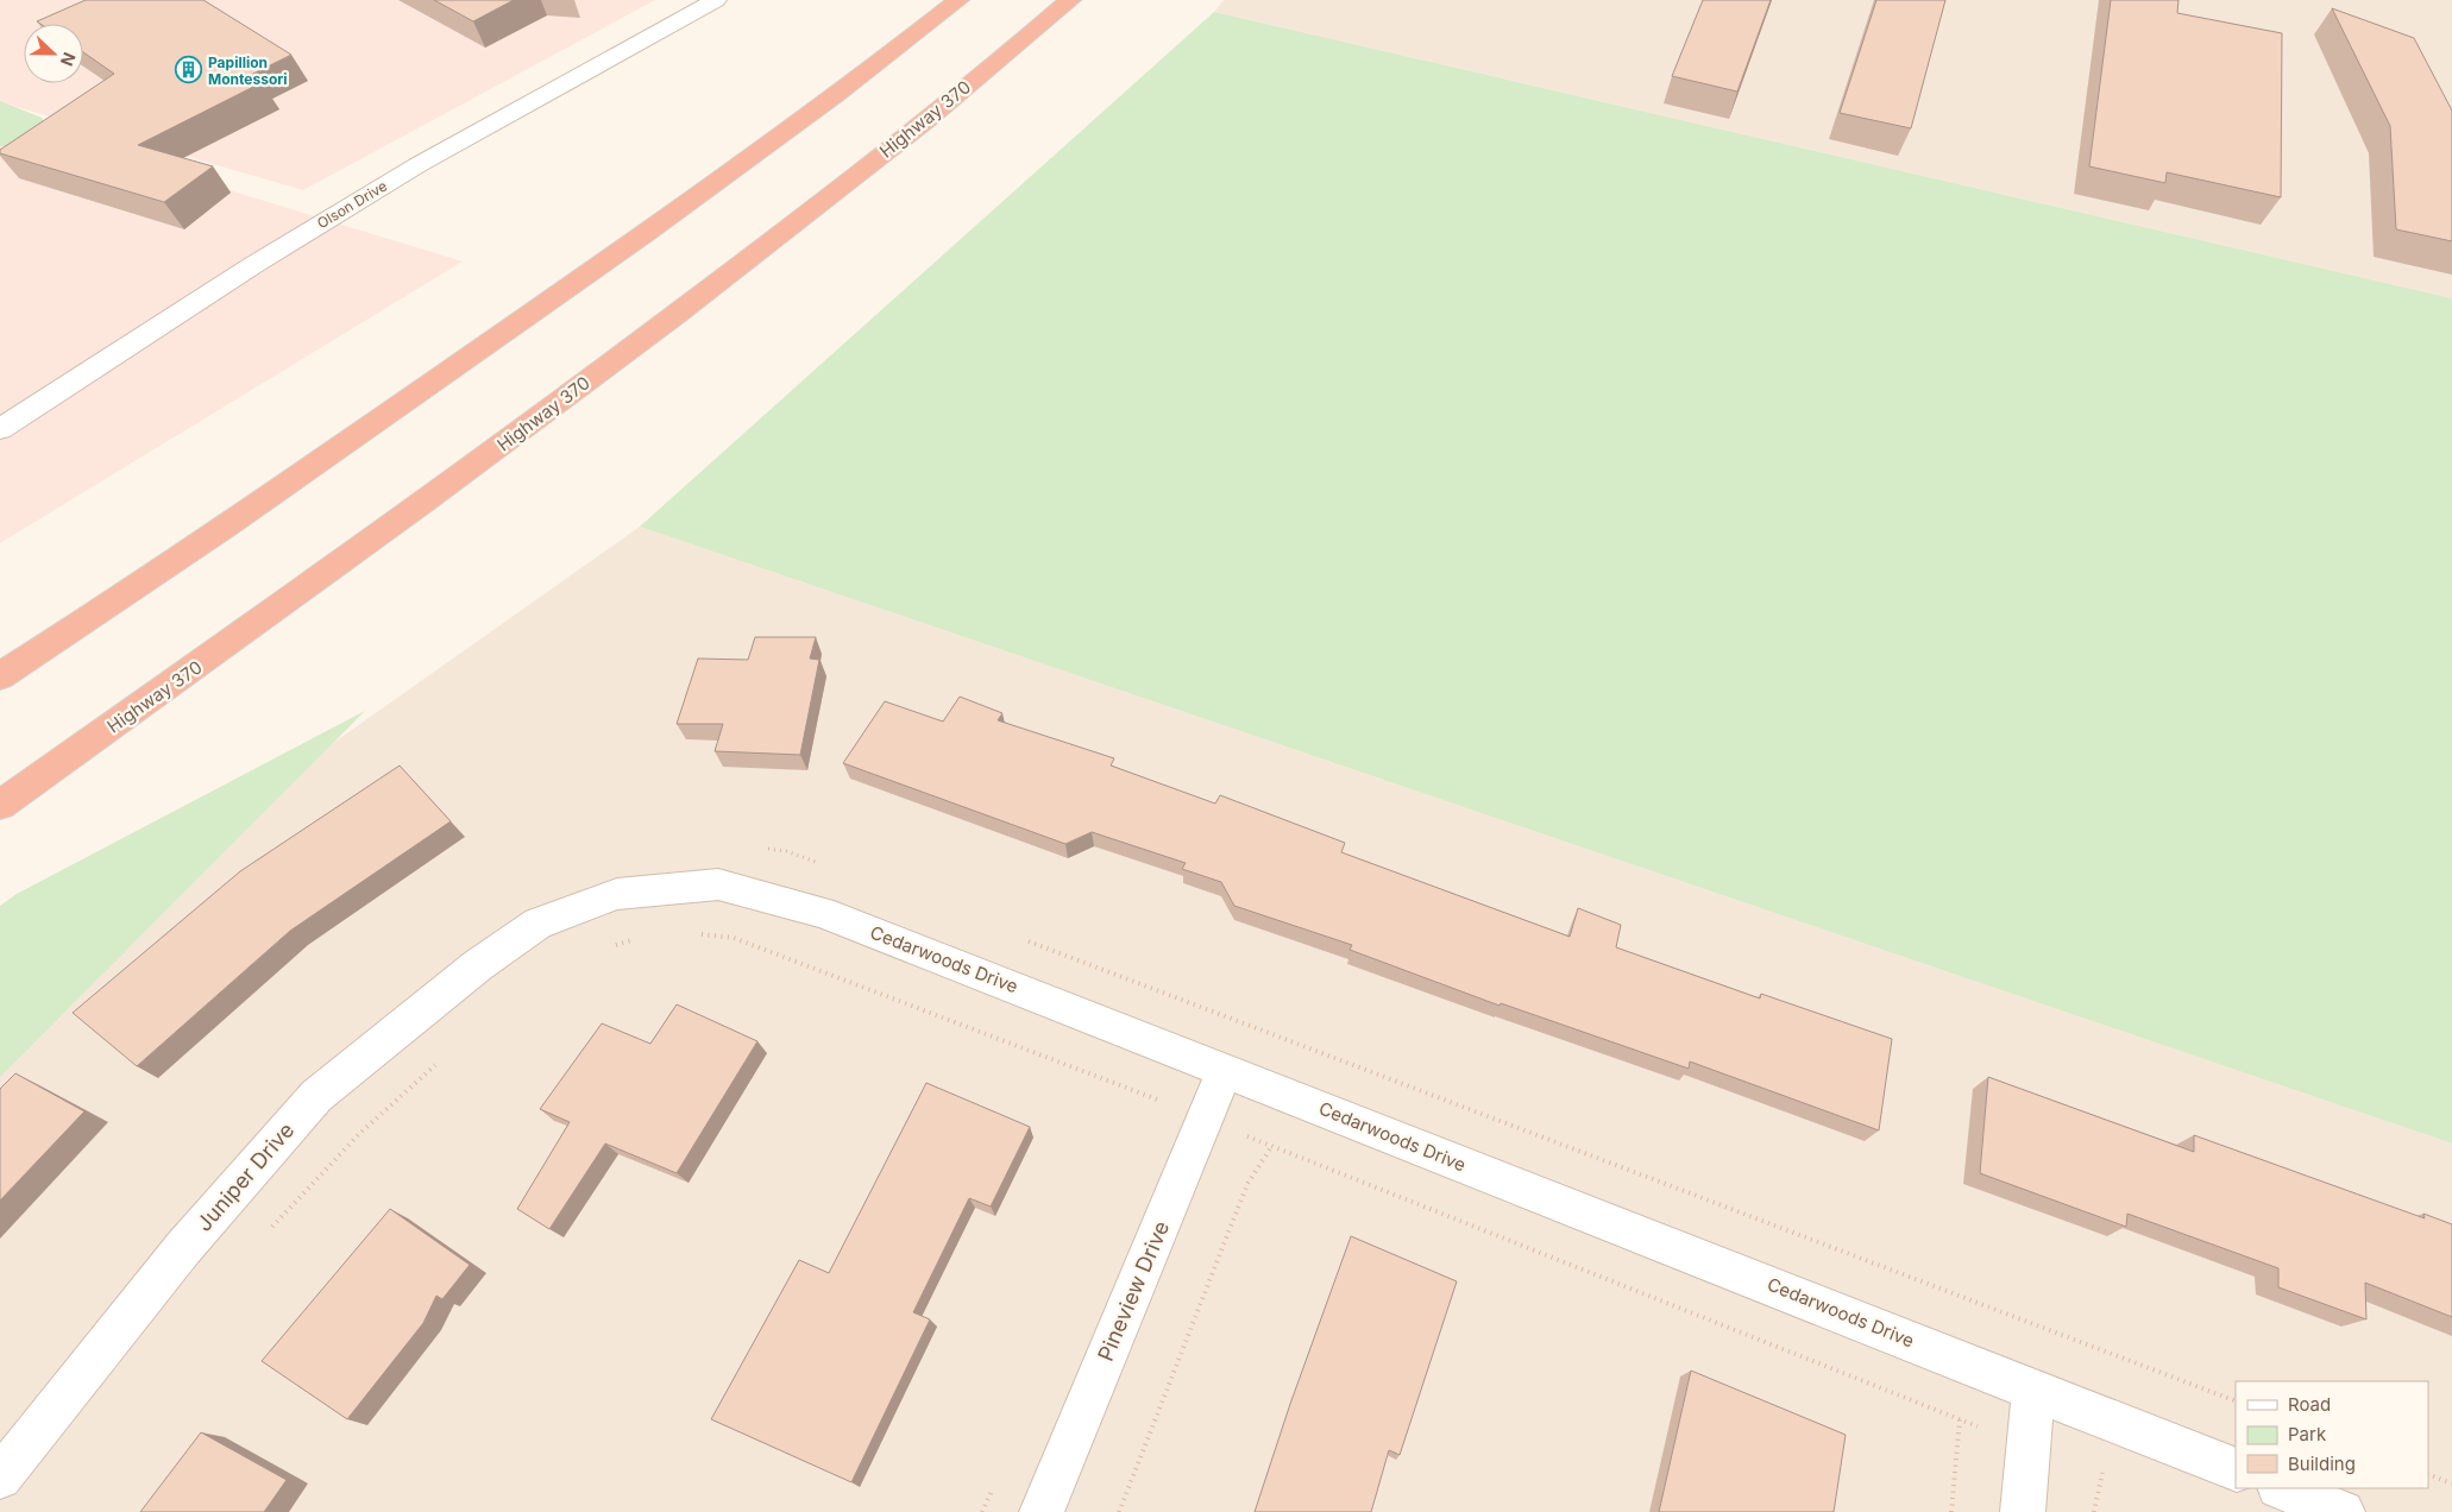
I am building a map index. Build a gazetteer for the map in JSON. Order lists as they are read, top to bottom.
{
  "streets": {
    "highway": ["Highway 370"],
    "street": [
      "Olson Drive",
      "Cedarwoods Drive",
      "Juniper Drive",
      "Pineview Drive"
    ]
  },
  "crossings": [
    ["Cedarwoods Drive", "Juniper Drive"],
    ["Cedarwoods Drive", "Pineview Drive"]
  ],
  "places": {
    "building": ["Papillion Montessori"]
  },
  "legend": ["Road", "Park", "Building"],
  "north": "right"
}
